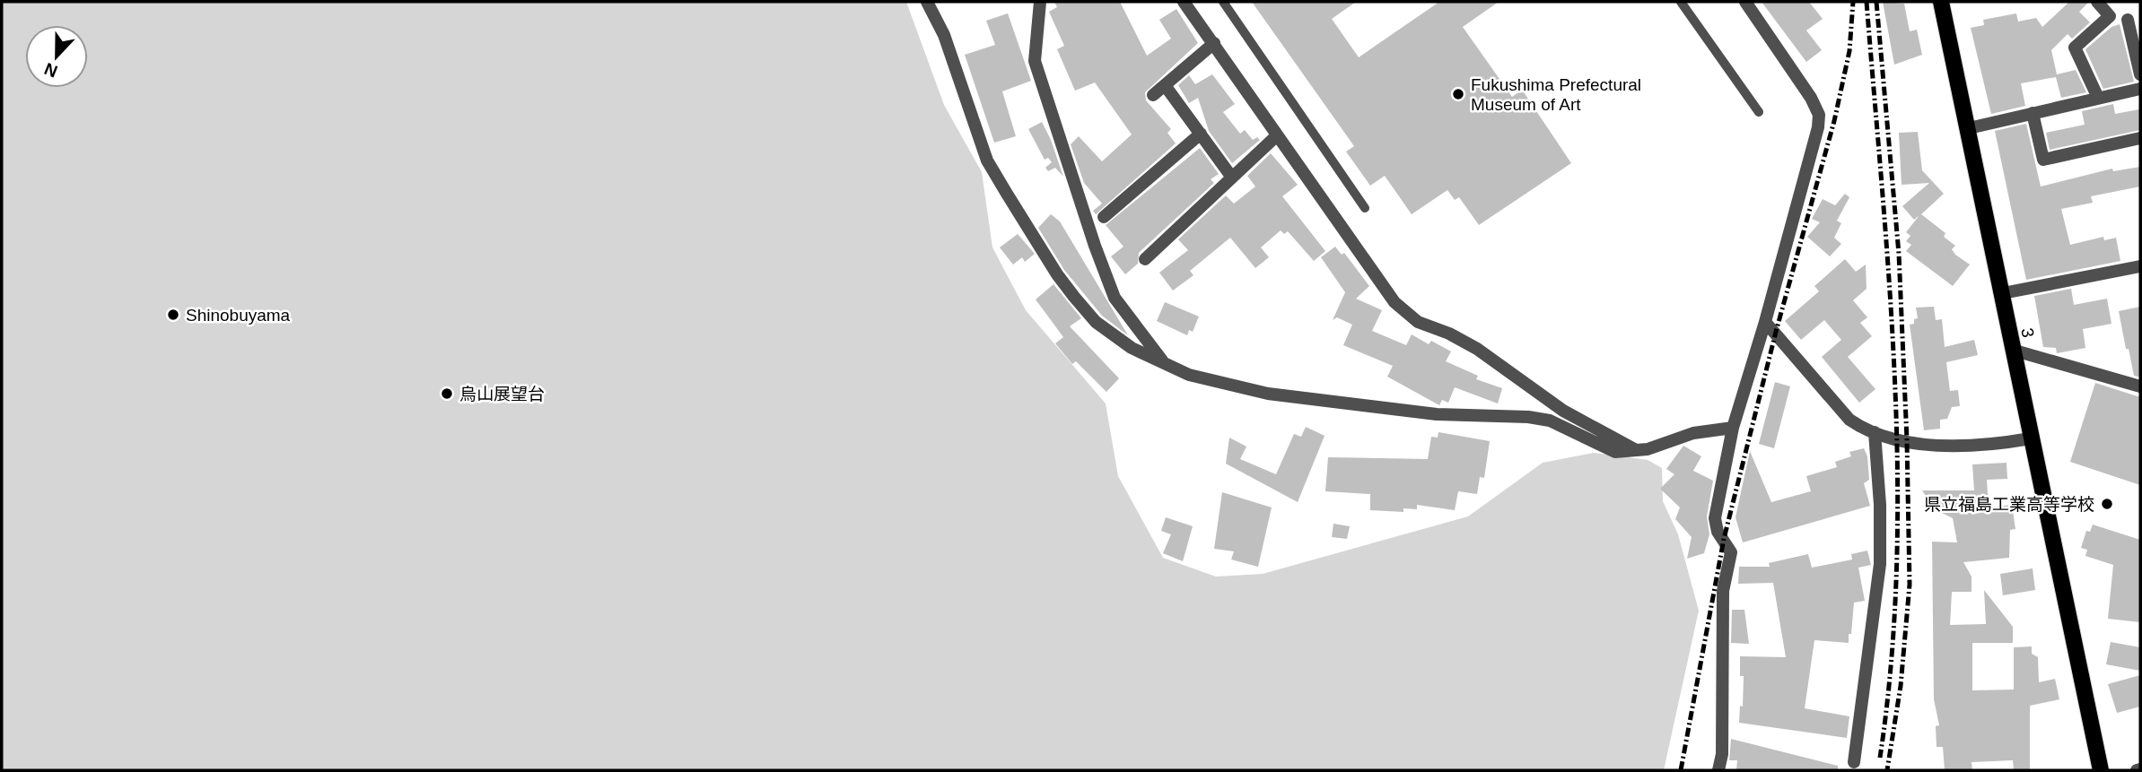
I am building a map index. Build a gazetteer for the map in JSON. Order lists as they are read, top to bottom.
{
  "streets": {
    "main road": ["3"]
  },
  "places": [
    "Fukushima Prefectural Museum of Art",
    "Shinobuyama",
    "烏山展望台",
    "県立福島工業高等学校"
  ],
  "north": "bottom"
}
